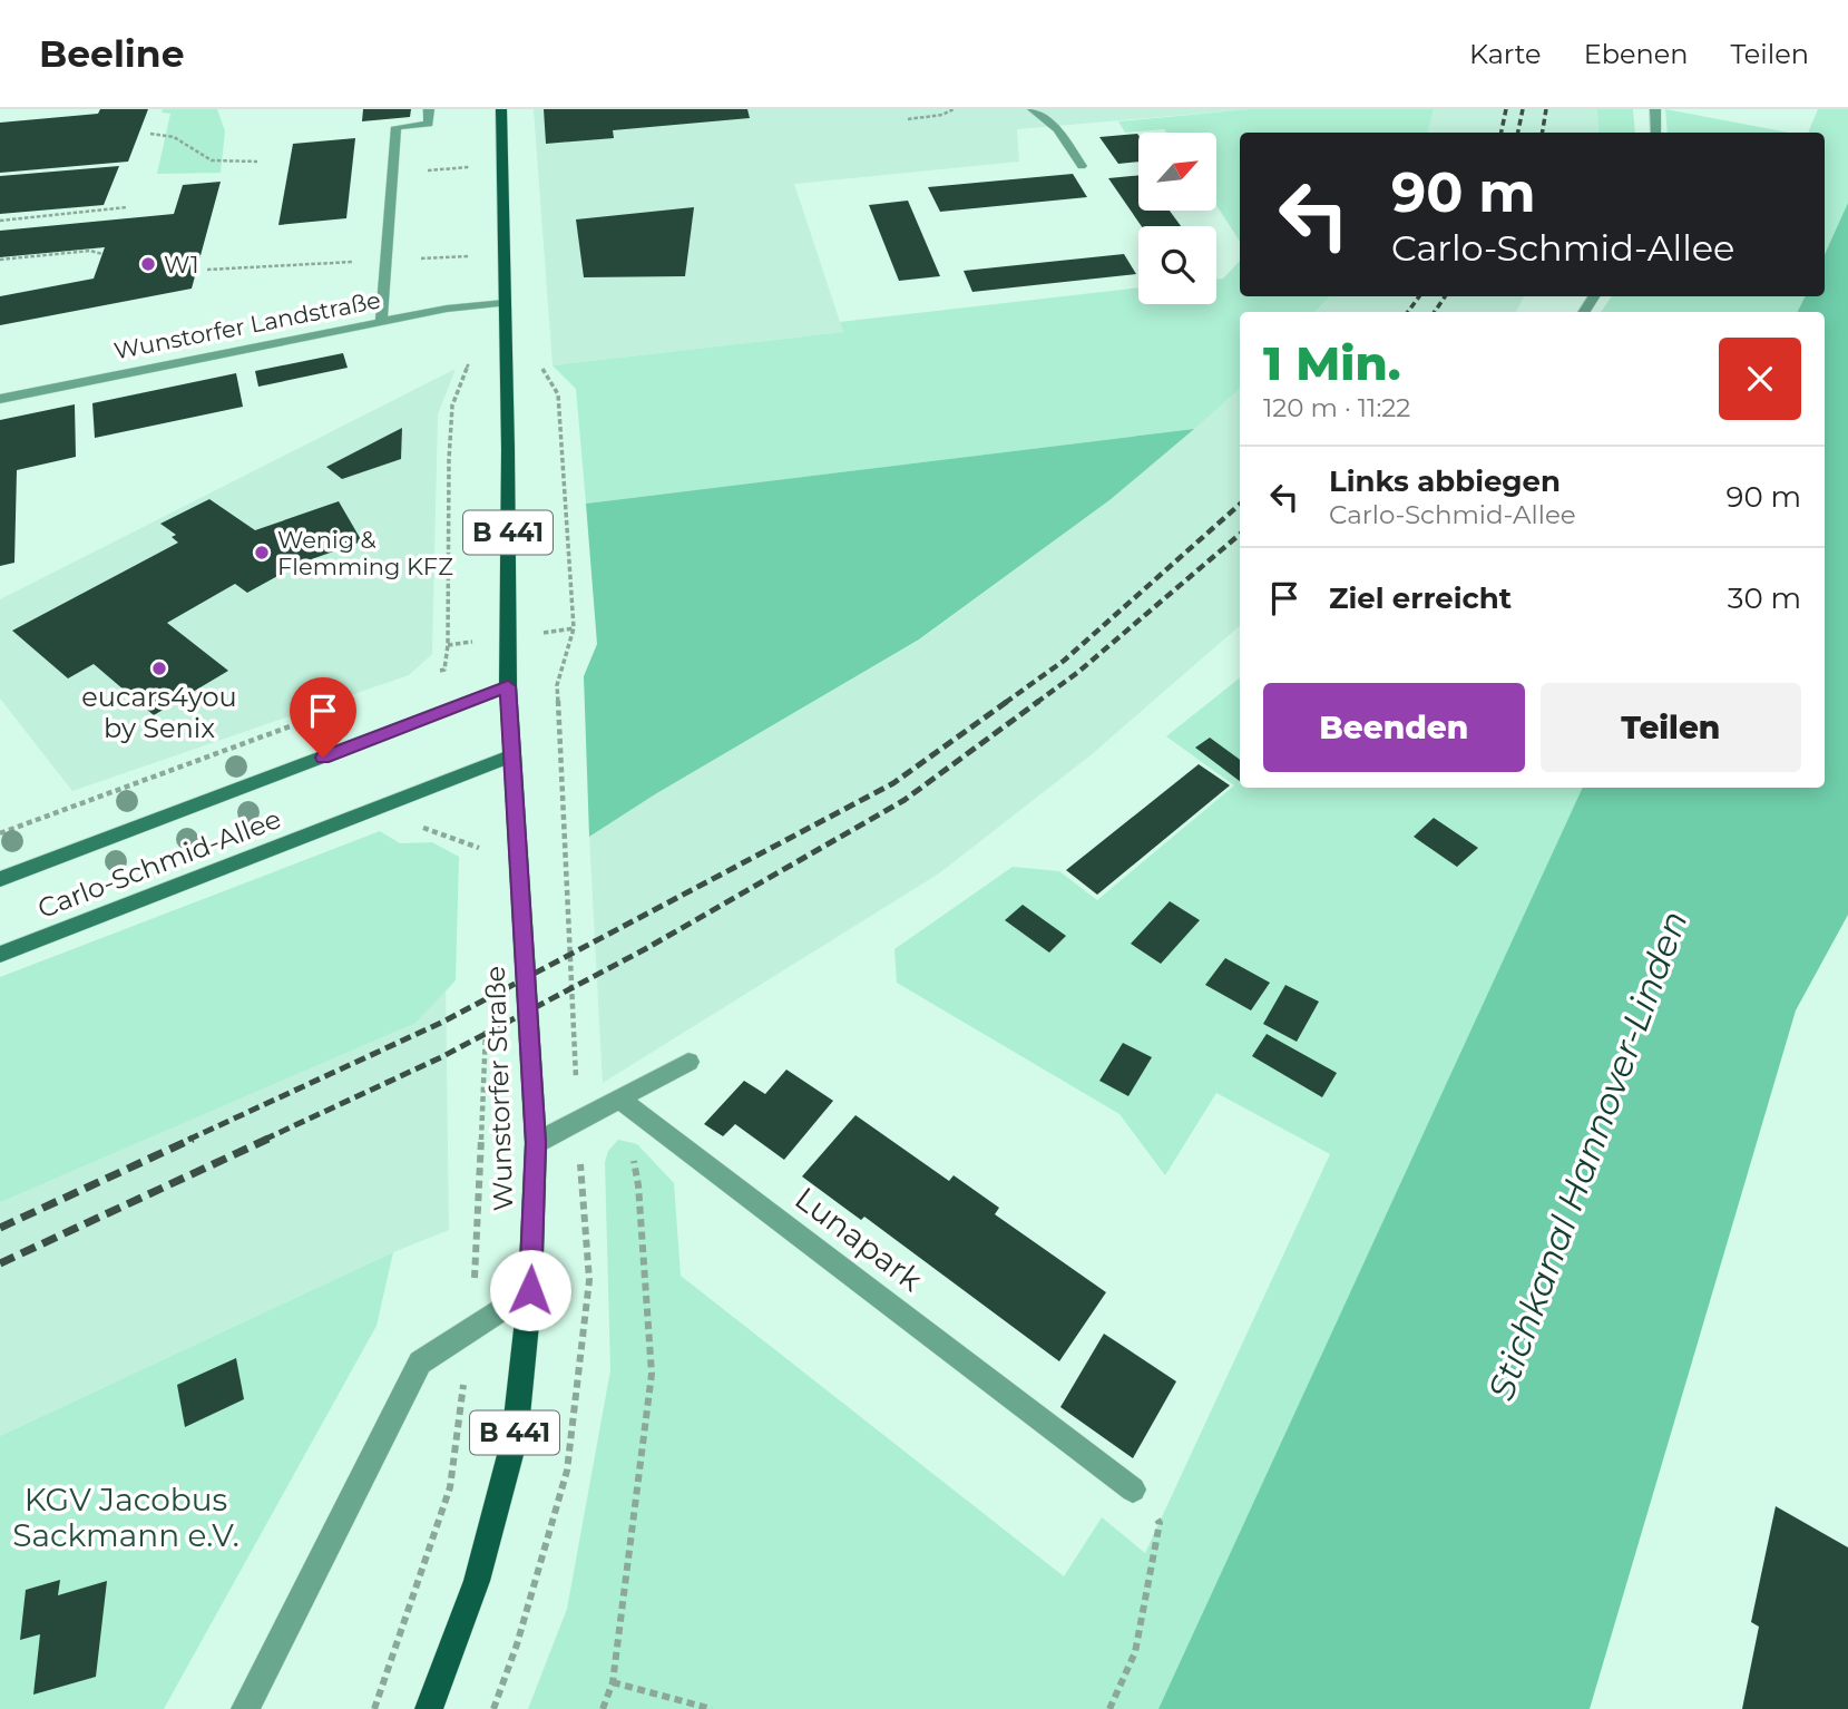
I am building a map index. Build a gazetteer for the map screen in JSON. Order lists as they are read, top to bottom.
{
  "streets": {
    "main road": ["B 441", "Carlo-Schmid-Allee", "Wunstorfer Straße"],
    "street": ["Wunstorfer Landstraße", "Lunapark"]
  },
  "crossings": [
    ["Wunstorfer Landstraße", "B 441"],
    ["B 441", "Carlo-Schmid-Allee"],
    ["B 441", "Wunstorfer Straße"],
    ["Carlo-Schmid-Allee", "Wunstorfer Straße"]
  ],
  "water": ["Stichkanal Hannover-Linden"],
  "parks": ["KGV Jacobus Sackmann e.V."],
  "places": ["W1", "Wenig & Flemming KFZ", "eucars4you by Senix"],
  "north": "top right",
  "page": {
    "header": "Beeline",
    "nav": ["Karte", "Ebenen", "Teilen"],
    "turn": ["90 m", "Carlo-Schmid-Allee"],
    "heading": ["1 Min.", "120 m · 11:22"],
    "list": [
      {
        "name": "Links abbiegen",
        "note": "Carlo-Schmid-Allee",
        "value": "90 m"
      },
      {
        "name": "Ziel erreicht",
        "value": "30 m"
      }
    ],
    "buttons": ["Beenden", "Teilen"]
  }
}
